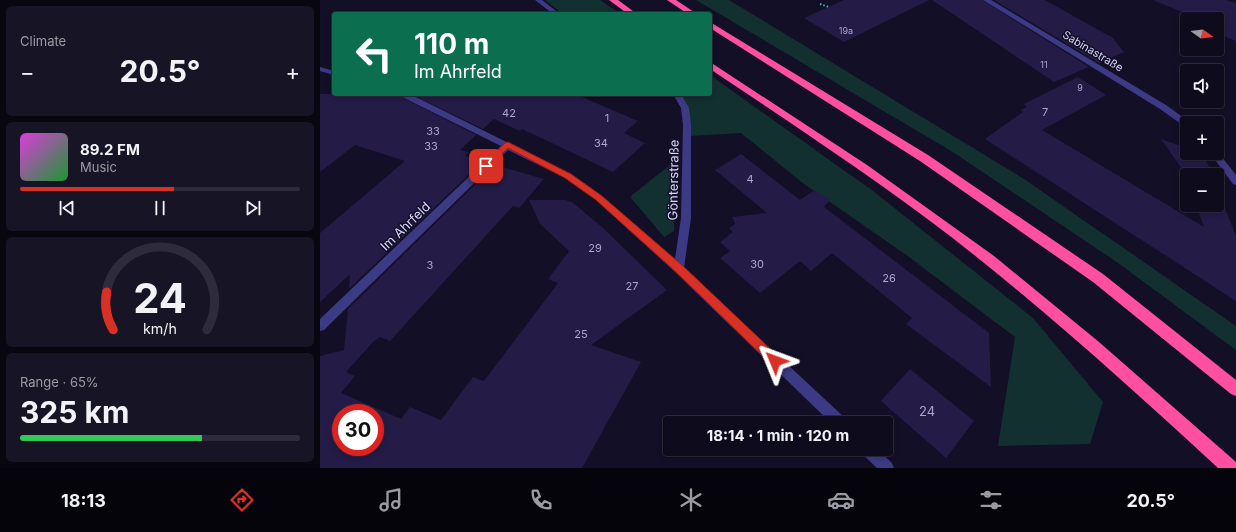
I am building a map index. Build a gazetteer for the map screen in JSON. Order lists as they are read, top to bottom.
{
  "streets": {
    "street": ["Sabinastraße", "Gönterstraße", "Im Ahrfeld"]
  },
  "house_numbers": [
    "19a",
    "11",
    "9",
    "7",
    "42",
    "1",
    "33",
    "34",
    "33",
    "4",
    "29",
    "30",
    "3",
    "26",
    "27",
    "25",
    "24"
  ],
  "north": "right",
  "page": {
    "tile": [
      "Climate",
      ["Range · 65%", "325 km"]
    ],
    "map_buttons": ["+", "−"],
    "turn": ["110 m", "Im Ahrfeld"],
    "heat": ["−", "20.5°", "+"],
    "song": ["89.2 FM", "Music"],
    "limit": "30",
    "trip": "18:14 · 1 min · 120 m",
    "tabs": ["18:13", "20.5°"],
    "gauge": ["24", "km/h"]
  }
}
